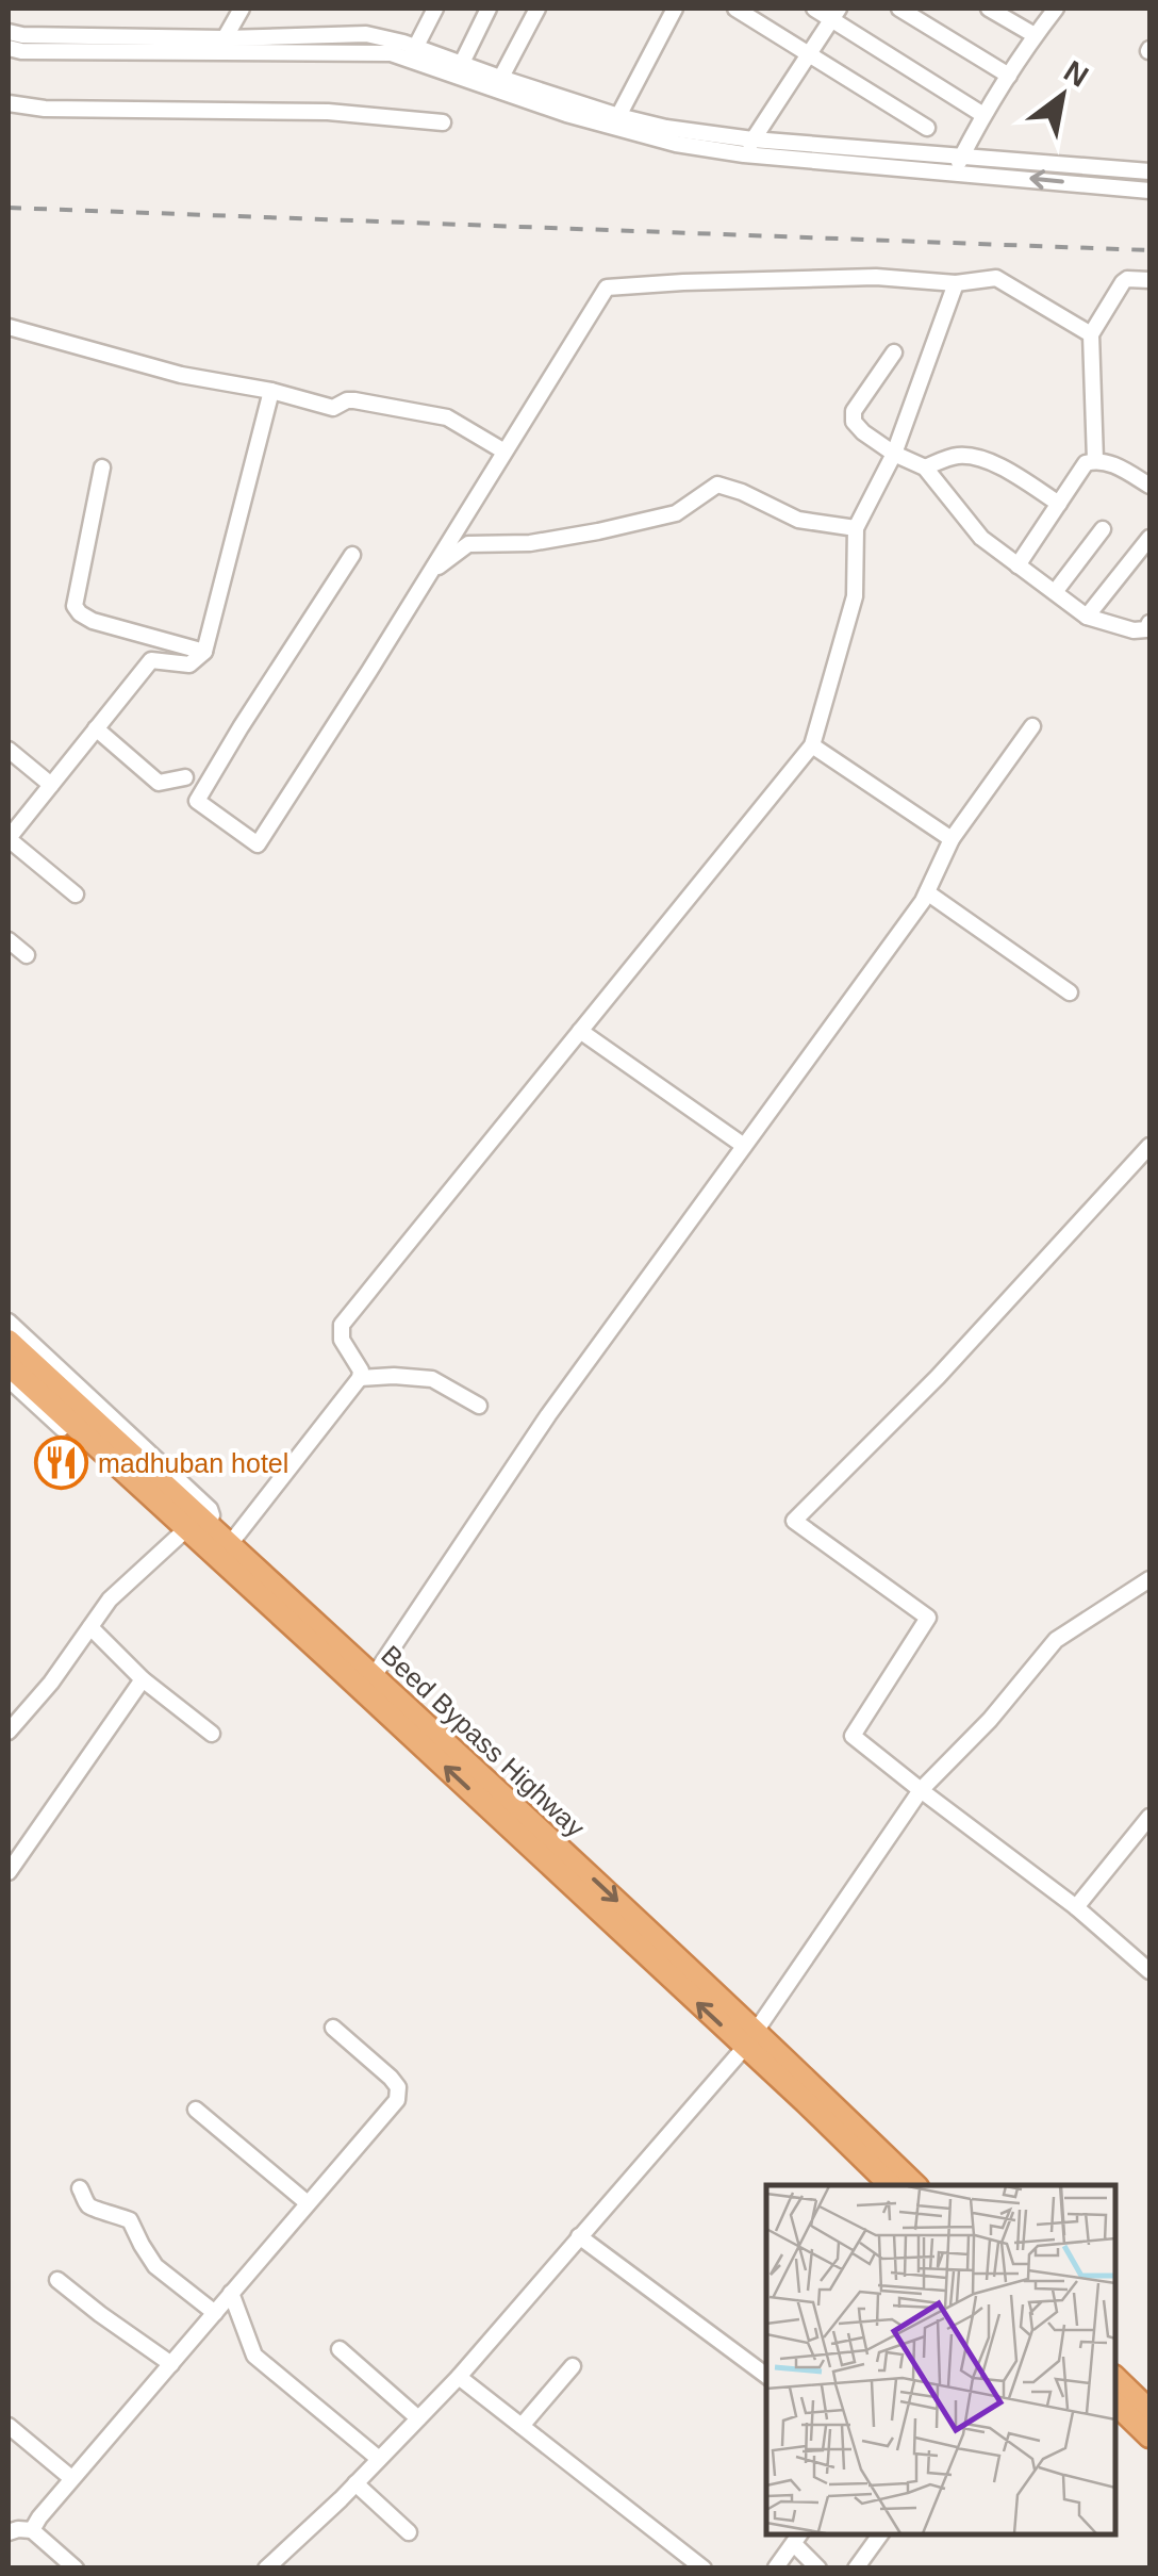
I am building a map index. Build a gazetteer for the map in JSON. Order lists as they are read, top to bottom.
{
  "streets": {
    "highway": ["Beed Bypass Highway"]
  },
  "places": {
    "restaurant": ["madhuban hotel"]
  },
  "north": "top right"
}
